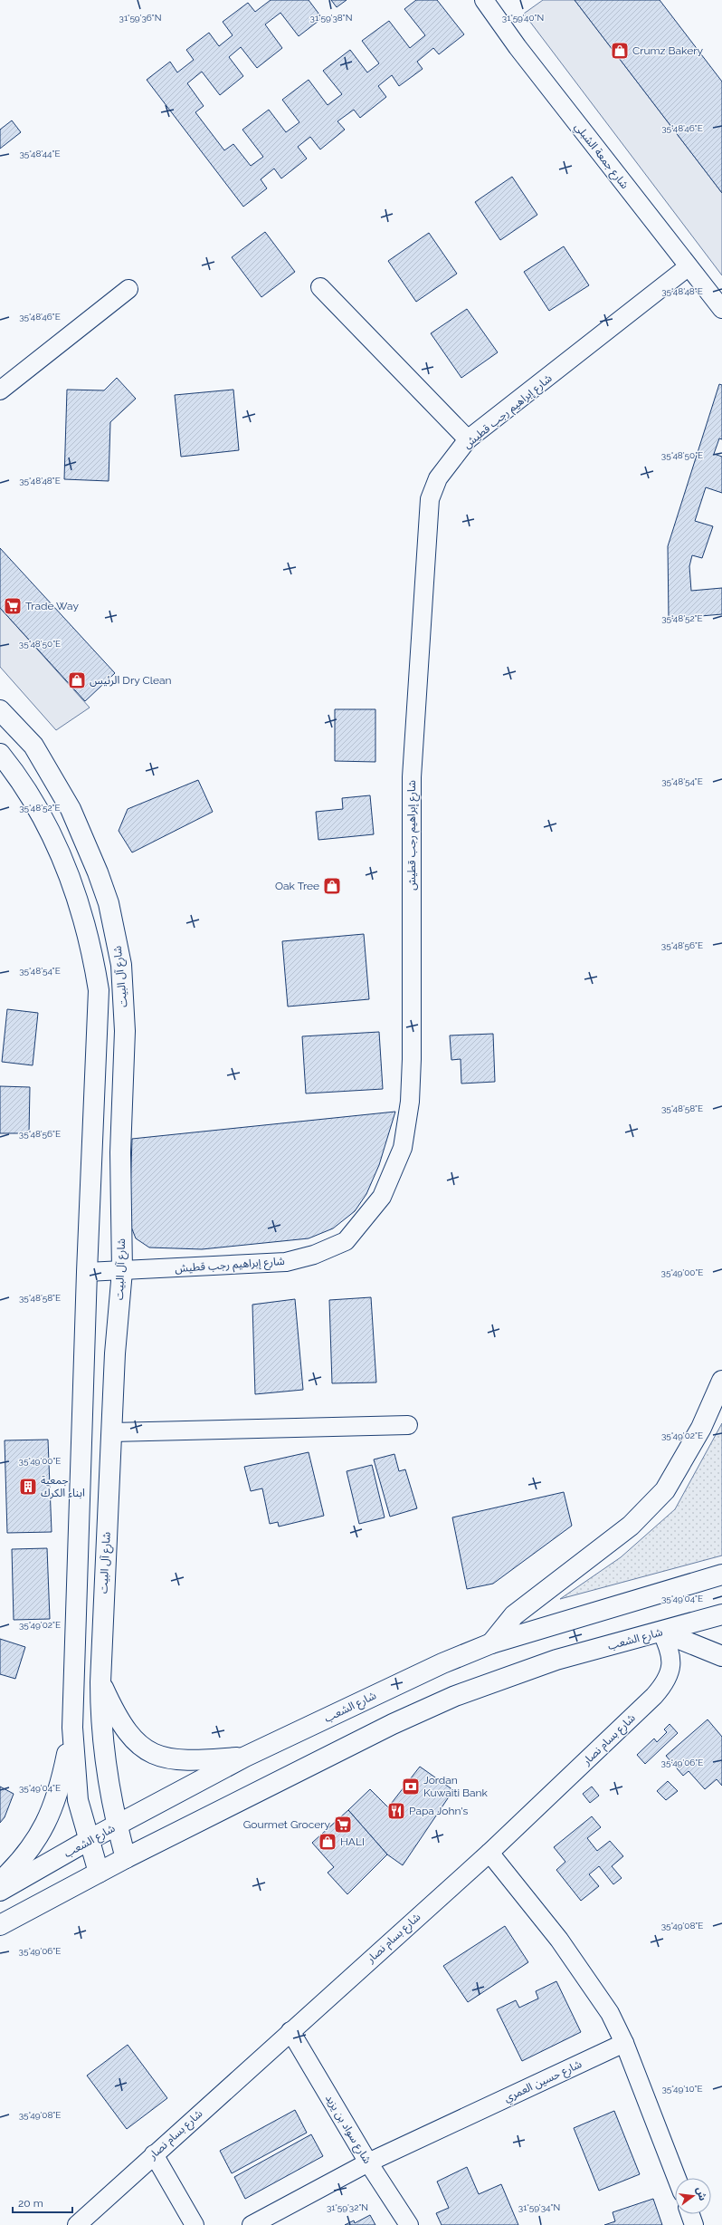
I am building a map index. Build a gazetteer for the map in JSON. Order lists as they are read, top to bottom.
{
  "streets": {
    "main road": ["شارع آل البيت", "شارع الشعب"],
    "street": [
      "شارع جمعة الشبلي",
      "شارع إبراهيم رجب قطيش",
      "شارع بسام نصار",
      "شارع حسين العمري",
      "شارع سواد بن يزيد"
    ]
  },
  "crossings": [
    ["شارع جمعة الشبلي", "شارع إبراهيم رجب قطيش"],
    ["شارع إبراهيم رجب قطيش", "شارع آل البيت"],
    ["شارع آل البيت", "شارع الشعب"],
    ["شارع الشعب", "شارع بسام نصار"],
    ["شارع بسام نصار", "شارع سواد بن يزيد"],
    ["شارع حسين العمري", "شارع سواد بن يزيد"]
  ],
  "places": {
    "shop": [
      "Crumz Bakery",
      "الرئيس Dry Clean",
      "Oak Tree",
      "HALI"
    ],
    "supermarket": ["Trade Way", "Gourmet Grocery"],
    "building": ["جمعية ابناء الكرك"],
    "bank": ["Jordan Kuwaiti Bank"],
    "restaurant": ["Papa John's"]
  },
  "scale_bar": "20 m",
  "north": "right",
  "coordinates": [
    "31°59'36\"N",
    "31°59'38\"N",
    "31°59'40\"N",
    "35°48'46\"E",
    "35°48'44\"E",
    "35°48'48\"E",
    "35°48'50\"E",
    "35°48'52\"E",
    "35°48'54\"E",
    "35°48'56\"E",
    "35°48'58\"E",
    "35°49'00\"E",
    "35°49'02\"E",
    "35°49'04\"E",
    "35°49'06\"E",
    "35°49'08\"E",
    "35°49'10\"E",
    "31°59'32\"N",
    "31°59'34\"N"
  ]
}
